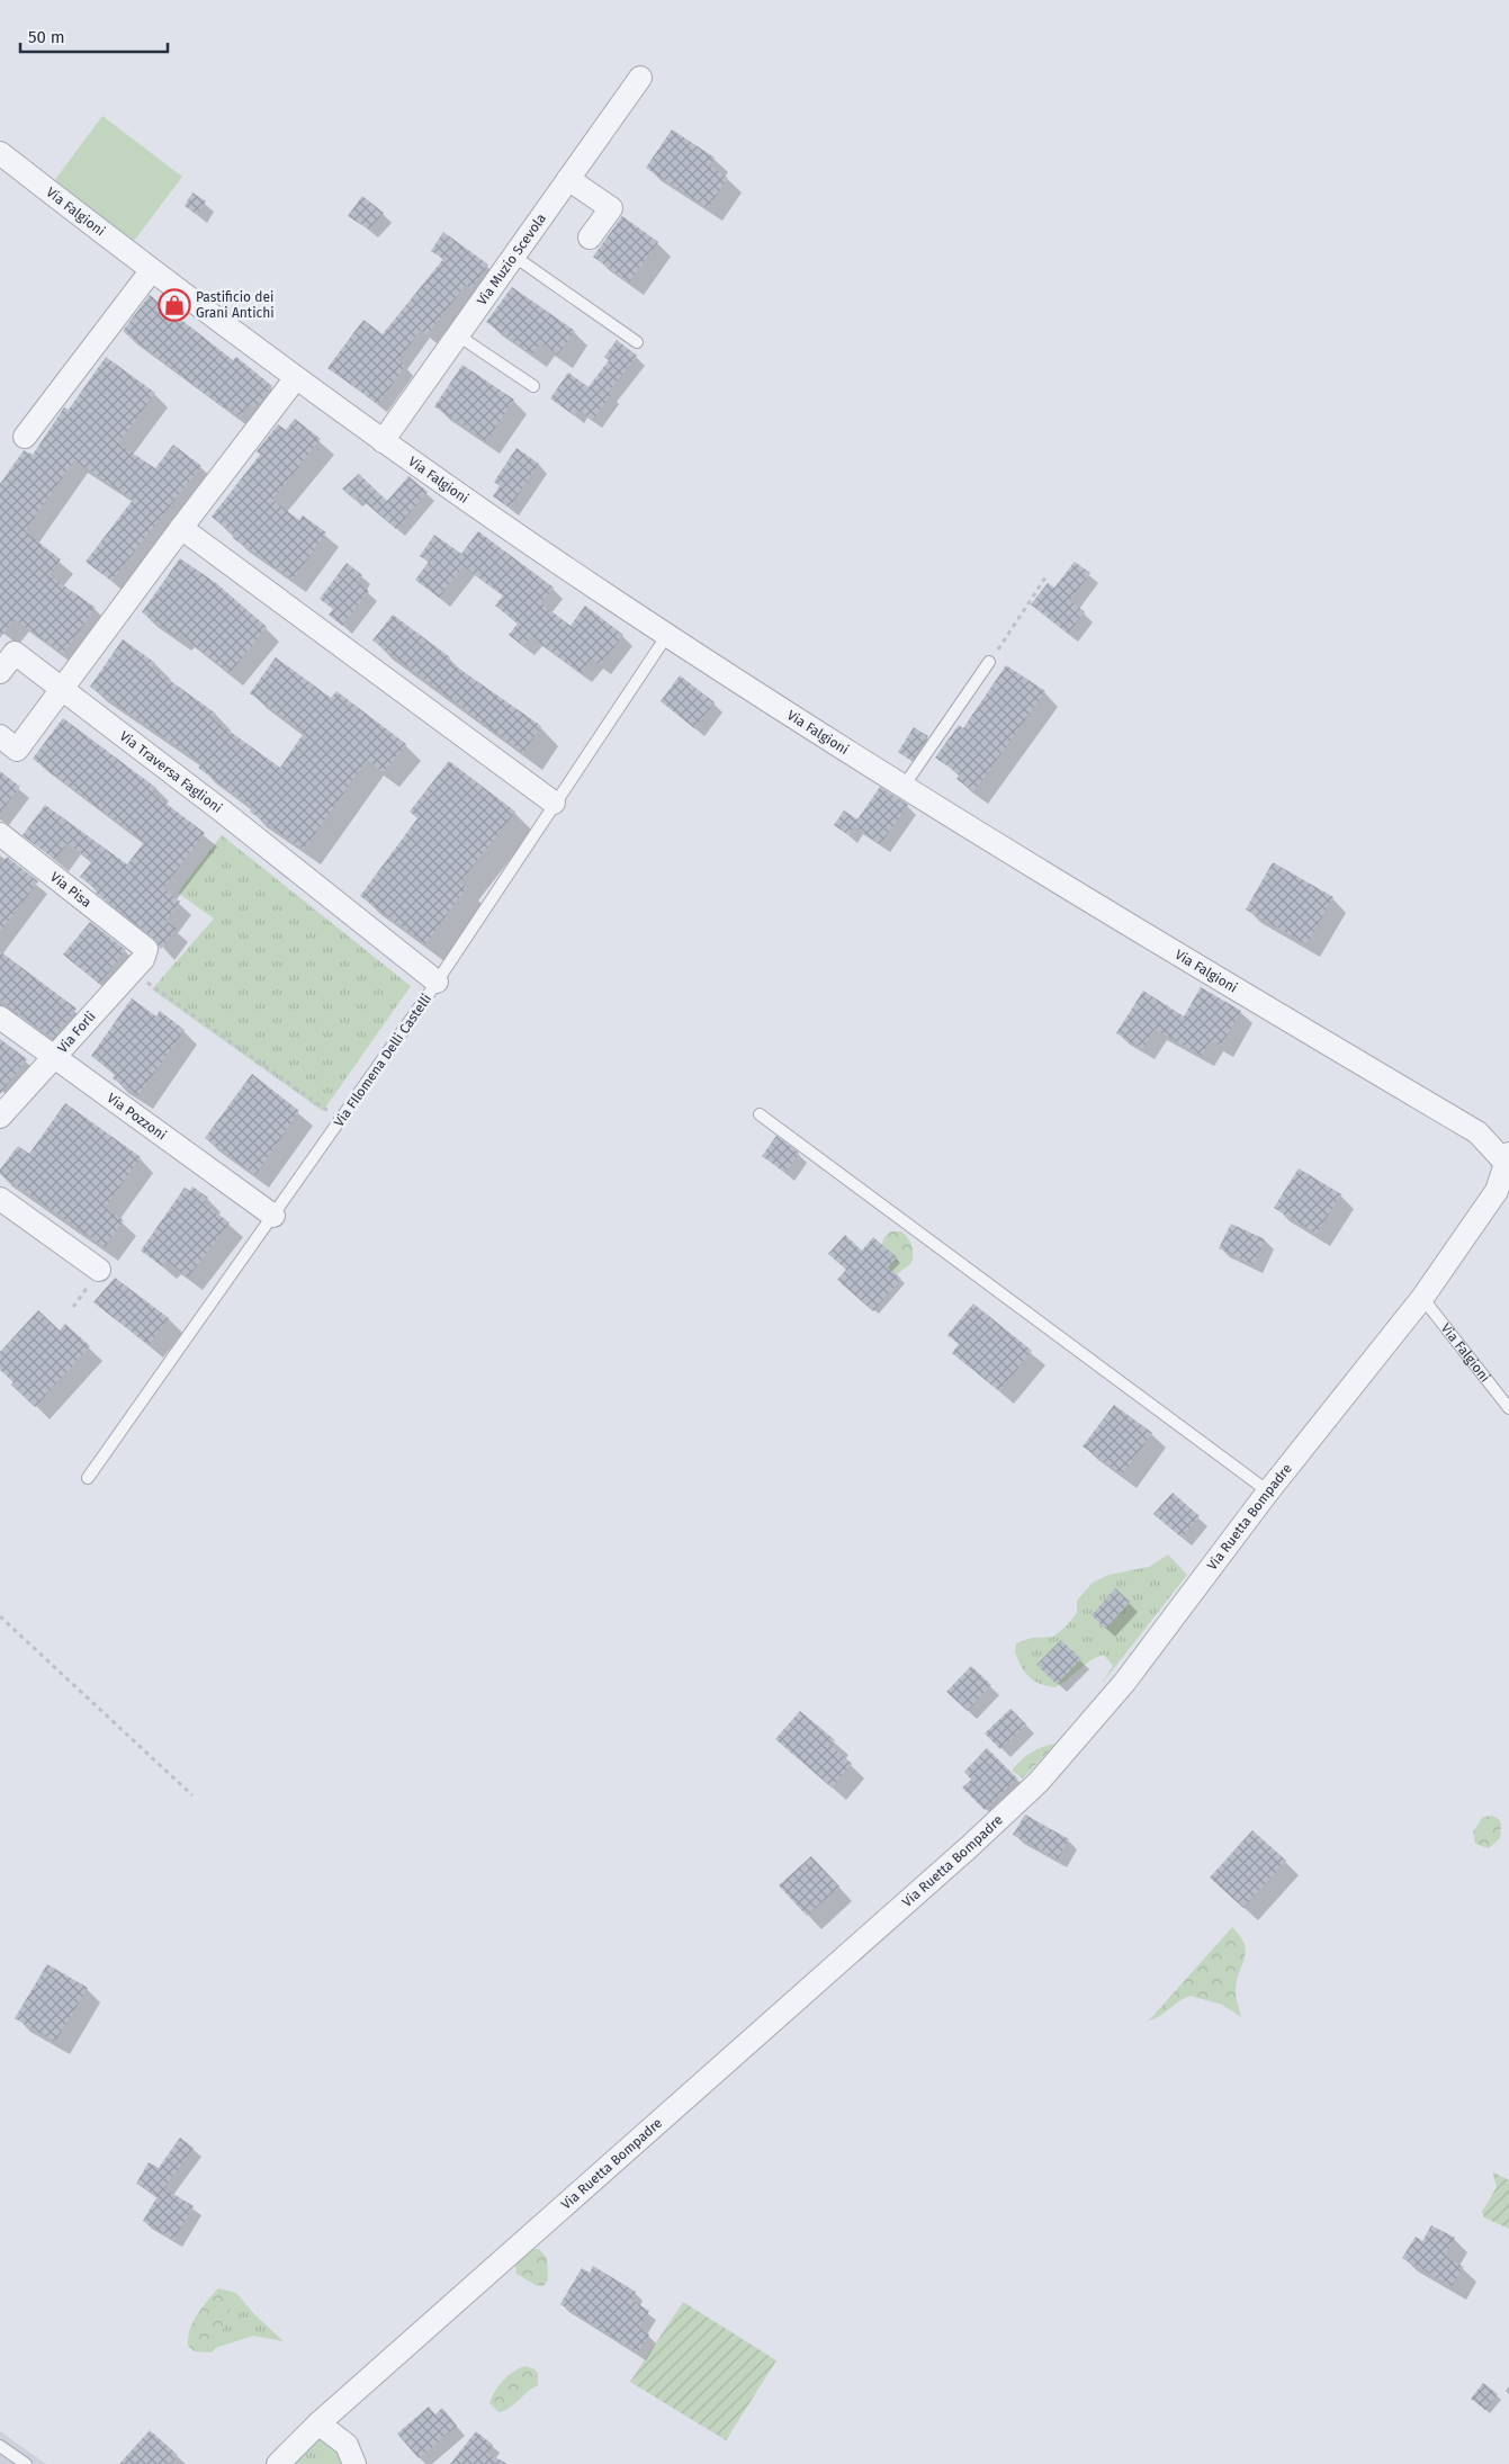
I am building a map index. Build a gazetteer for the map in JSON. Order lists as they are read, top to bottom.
{
  "streets": {
    "street": [
      "Via Falgioni",
      "Via Muzio Scevola",
      "Via Traversa Faglioni",
      "Via Pisa",
      "Via Forlì",
      "Via Pozzoni",
      "Via Ruetta Bompadre"
    ],
    "lane": ["Via FIlomena Delli Castelli"]
  },
  "crossings": [
    ["Via Falgioni", "Via Muzio Scevola"],
    ["Via Falgioni", "Via FIlomena Delli Castelli"],
    ["Via Falgioni", "Via Ruetta Bompadre"],
    ["Via Traversa Faglioni", "Via FIlomena Delli Castelli"],
    ["Via Pisa", "Via Forlì"],
    ["Via Forlì", "Via Pozzoni"],
    ["Via FIlomena Delli Castelli", "Via Pozzoni"]
  ],
  "places": {
    "shop": ["Pastificio dei Grani Antichi"]
  },
  "scale_bar": "50 m"
}
